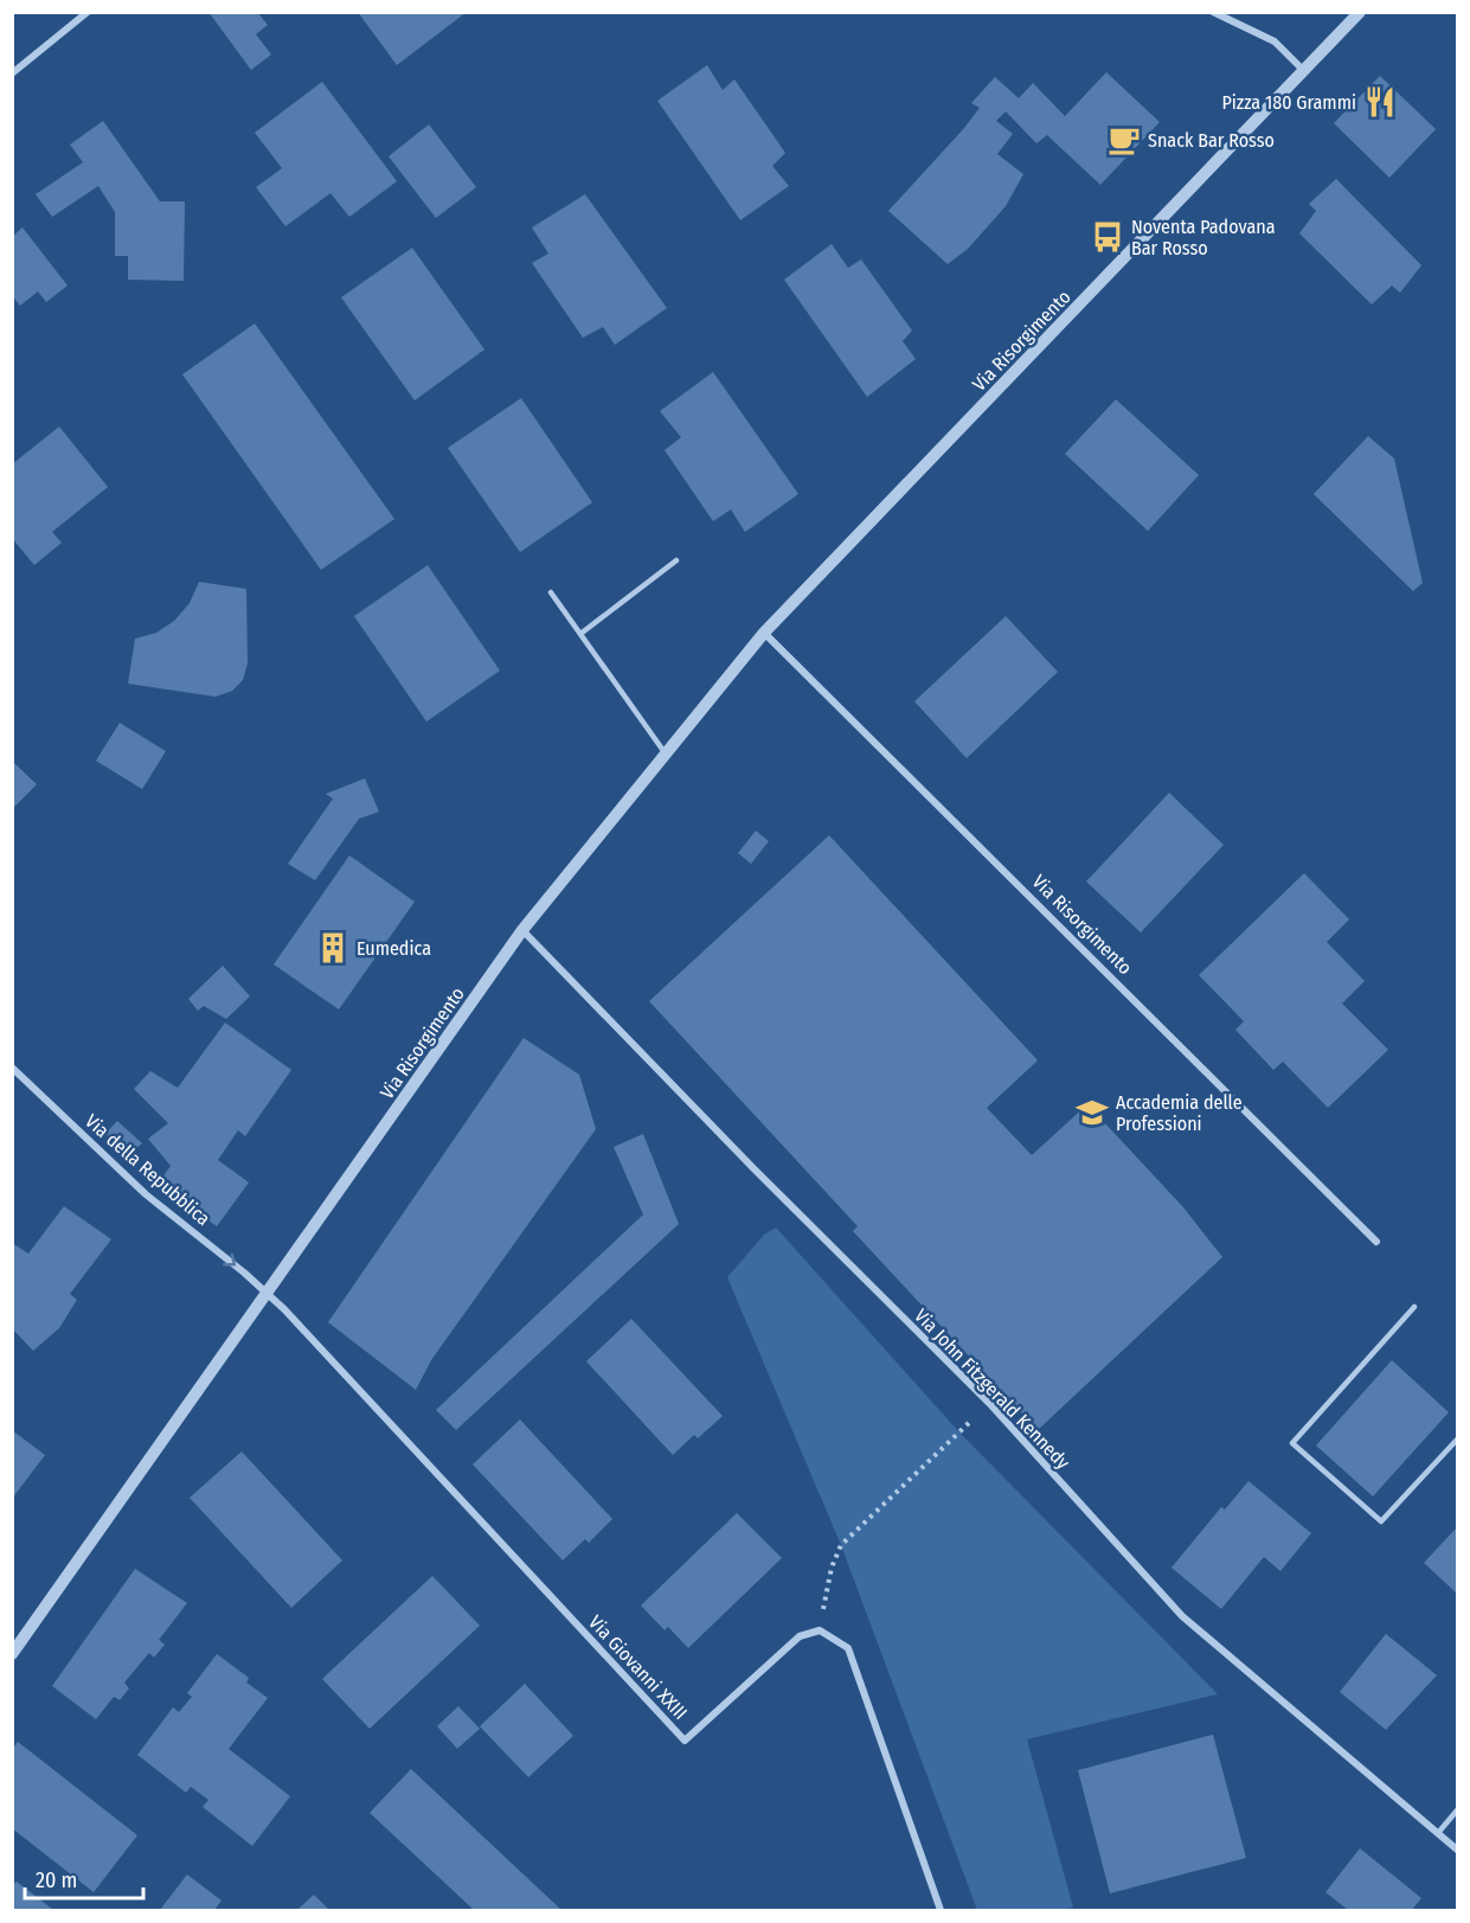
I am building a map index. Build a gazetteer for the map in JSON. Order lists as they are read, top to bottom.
{
  "streets": {
    "street": [
      "Via Risorgimento",
      "Via della Repubblica",
      "Via John Fitzgerald Kennedy",
      "Via Giovanni XXIII"
    ]
  },
  "crossings": [
    ["Via Risorgimento", "Via della Repubblica"],
    ["Via Risorgimento", "Via John Fitzgerald Kennedy"],
    ["Via Risorgimento", "Via Giovanni XXIII"],
    ["Via della Repubblica", "Via Giovanni XXIII"]
  ],
  "one_way": ["Via della Repubblica"],
  "places": {
    "restaurant": ["Pizza 180 Grammi"],
    "cafe": ["Snack Bar Rosso"],
    "bus stop": ["Noventa Padovana Bar Rosso"],
    "building": ["Eumedica"],
    "school or university": ["Accademia delle Professioni"]
  },
  "scale_bar": "20 m"
}
